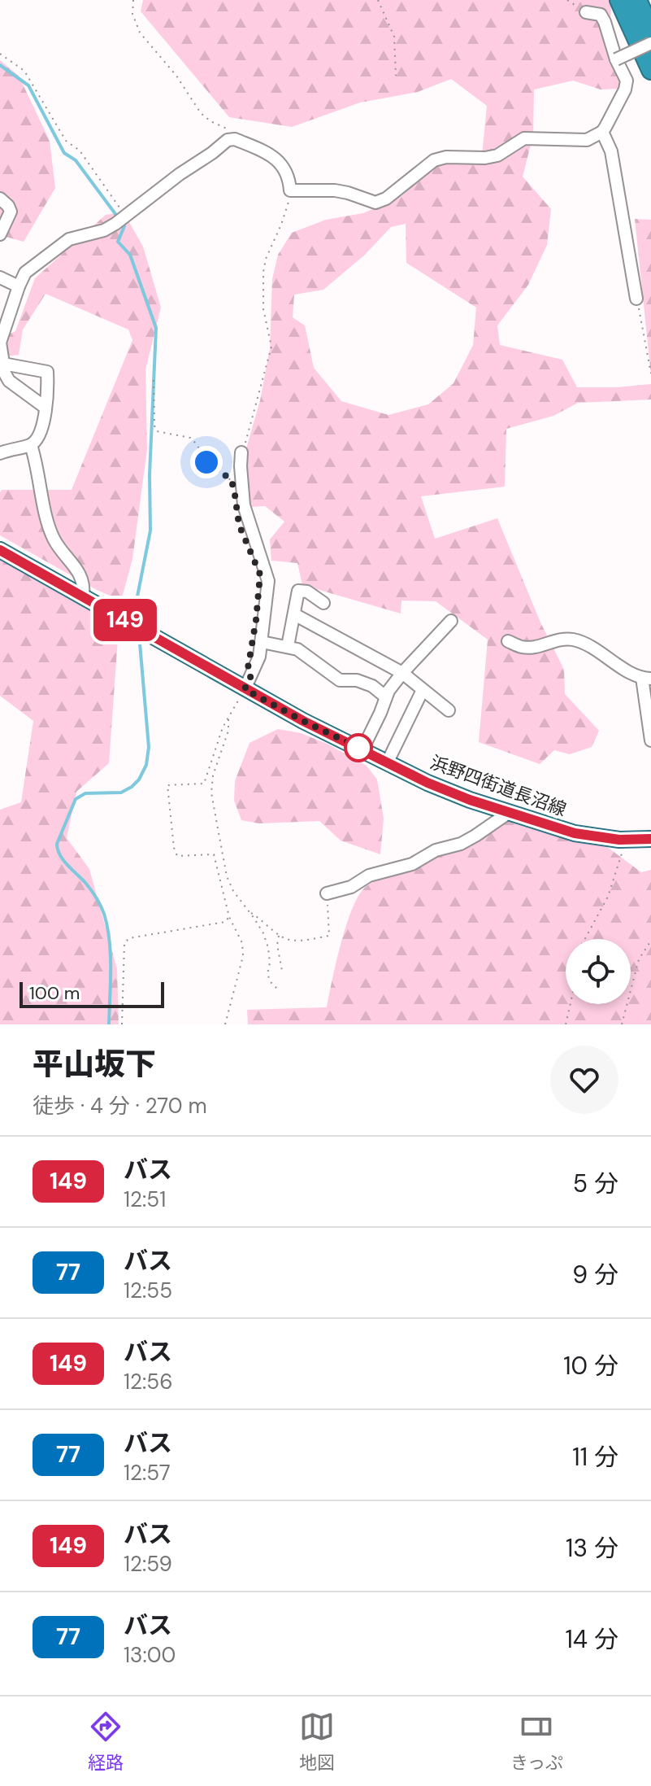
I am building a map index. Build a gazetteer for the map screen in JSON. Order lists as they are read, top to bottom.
{
  "streets": {
    "main road": ["浜野四街道長沼線"]
  },
  "lines": ["bus line 149"],
  "scale_bar": "100 m",
  "page": {
    "on_map": "149",
    "scale": "100 m",
    "heading": ["平山坂下", "徒歩 · 4 分 · 270 m"],
    "list": [
      {
        "mark": "149",
        "name": "バス",
        "note": "12:51",
        "value": "5 分"
      },
      {
        "mark": "77",
        "name": "バス",
        "note": "12:55",
        "value": "9 分"
      },
      {
        "mark": "149",
        "name": "バス",
        "note": "12:56",
        "value": "10 分"
      },
      {
        "mark": "77",
        "name": "バス",
        "note": "12:57",
        "value": "11 分"
      },
      {
        "mark": "149",
        "name": "バス",
        "note": "12:59",
        "value": "13 分"
      },
      {
        "mark": "77",
        "name": "バス",
        "note": "13:00",
        "value": "14 分"
      }
    ],
    "tabs": ["経路", "地図", "きっぷ"]
  }
}
